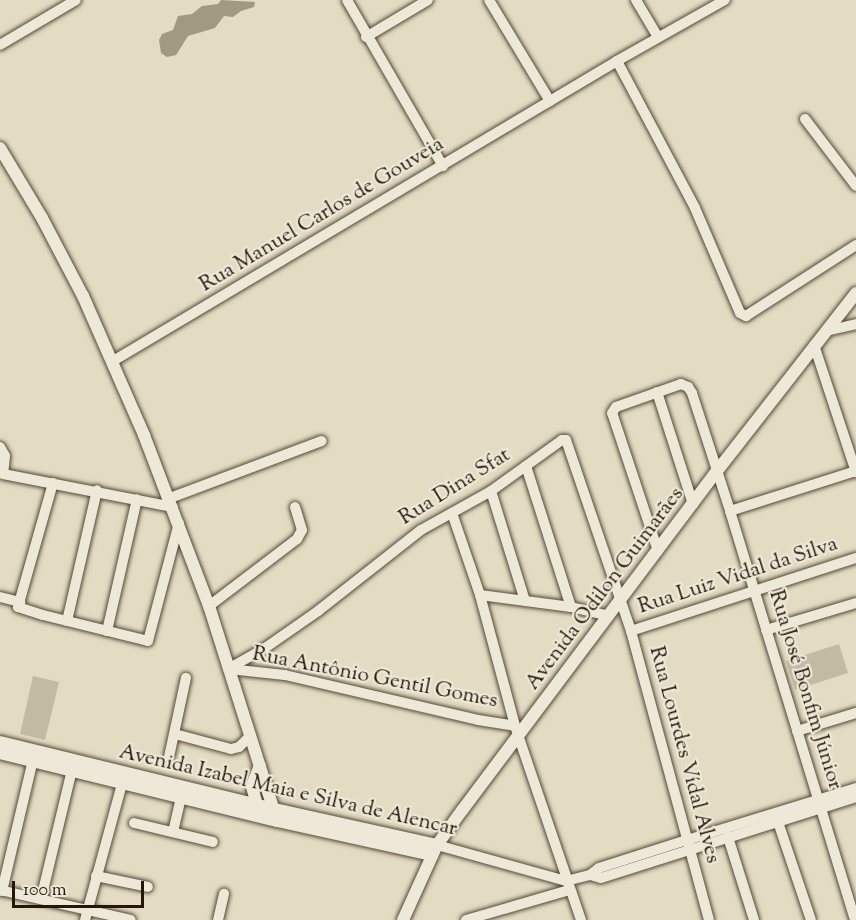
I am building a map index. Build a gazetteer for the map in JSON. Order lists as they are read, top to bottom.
{
  "streets": {
    "street": [
      "Rua Manuel Carlos de Gouveia",
      "Rua Dina Sfat",
      "Rua Luiz Vidal da Silva",
      "Avenida Odilon Guimarães",
      "Rua Antônio Gentil Gomes",
      "Rua José Bonfim Júnior",
      "Rua Lourdes Vídal Alves",
      "Avenida Izabel Maia e Silva de Alencar"
    ]
  },
  "crossings": [
    ["Rua Dina Sfat", "Avenida Odilon Guimarães"],
    ["Rua Dina Sfat", "Rua Antônio Gentil Gomes"],
    ["Rua Dina Sfat", "Rua Lourdes Vídal Alves"],
    ["Rua Luiz Vidal da Silva", "Rua José Bonfim Júnior"],
    ["Rua Luiz Vidal da Silva", "Rua Lourdes Vídal Alves"],
    ["Avenida Odilon Guimarães", "Rua Antônio Gentil Gomes"],
    ["Avenida Odilon Guimarães", "Rua José Bonfim Júnior"],
    ["Avenida Odilon Guimarães", "Rua Lourdes Vídal Alves"],
    ["Avenida Odilon Guimarães", "Avenida Izabel Maia e Silva de Alencar"]
  ],
  "scale_bar": "100 m"
}
